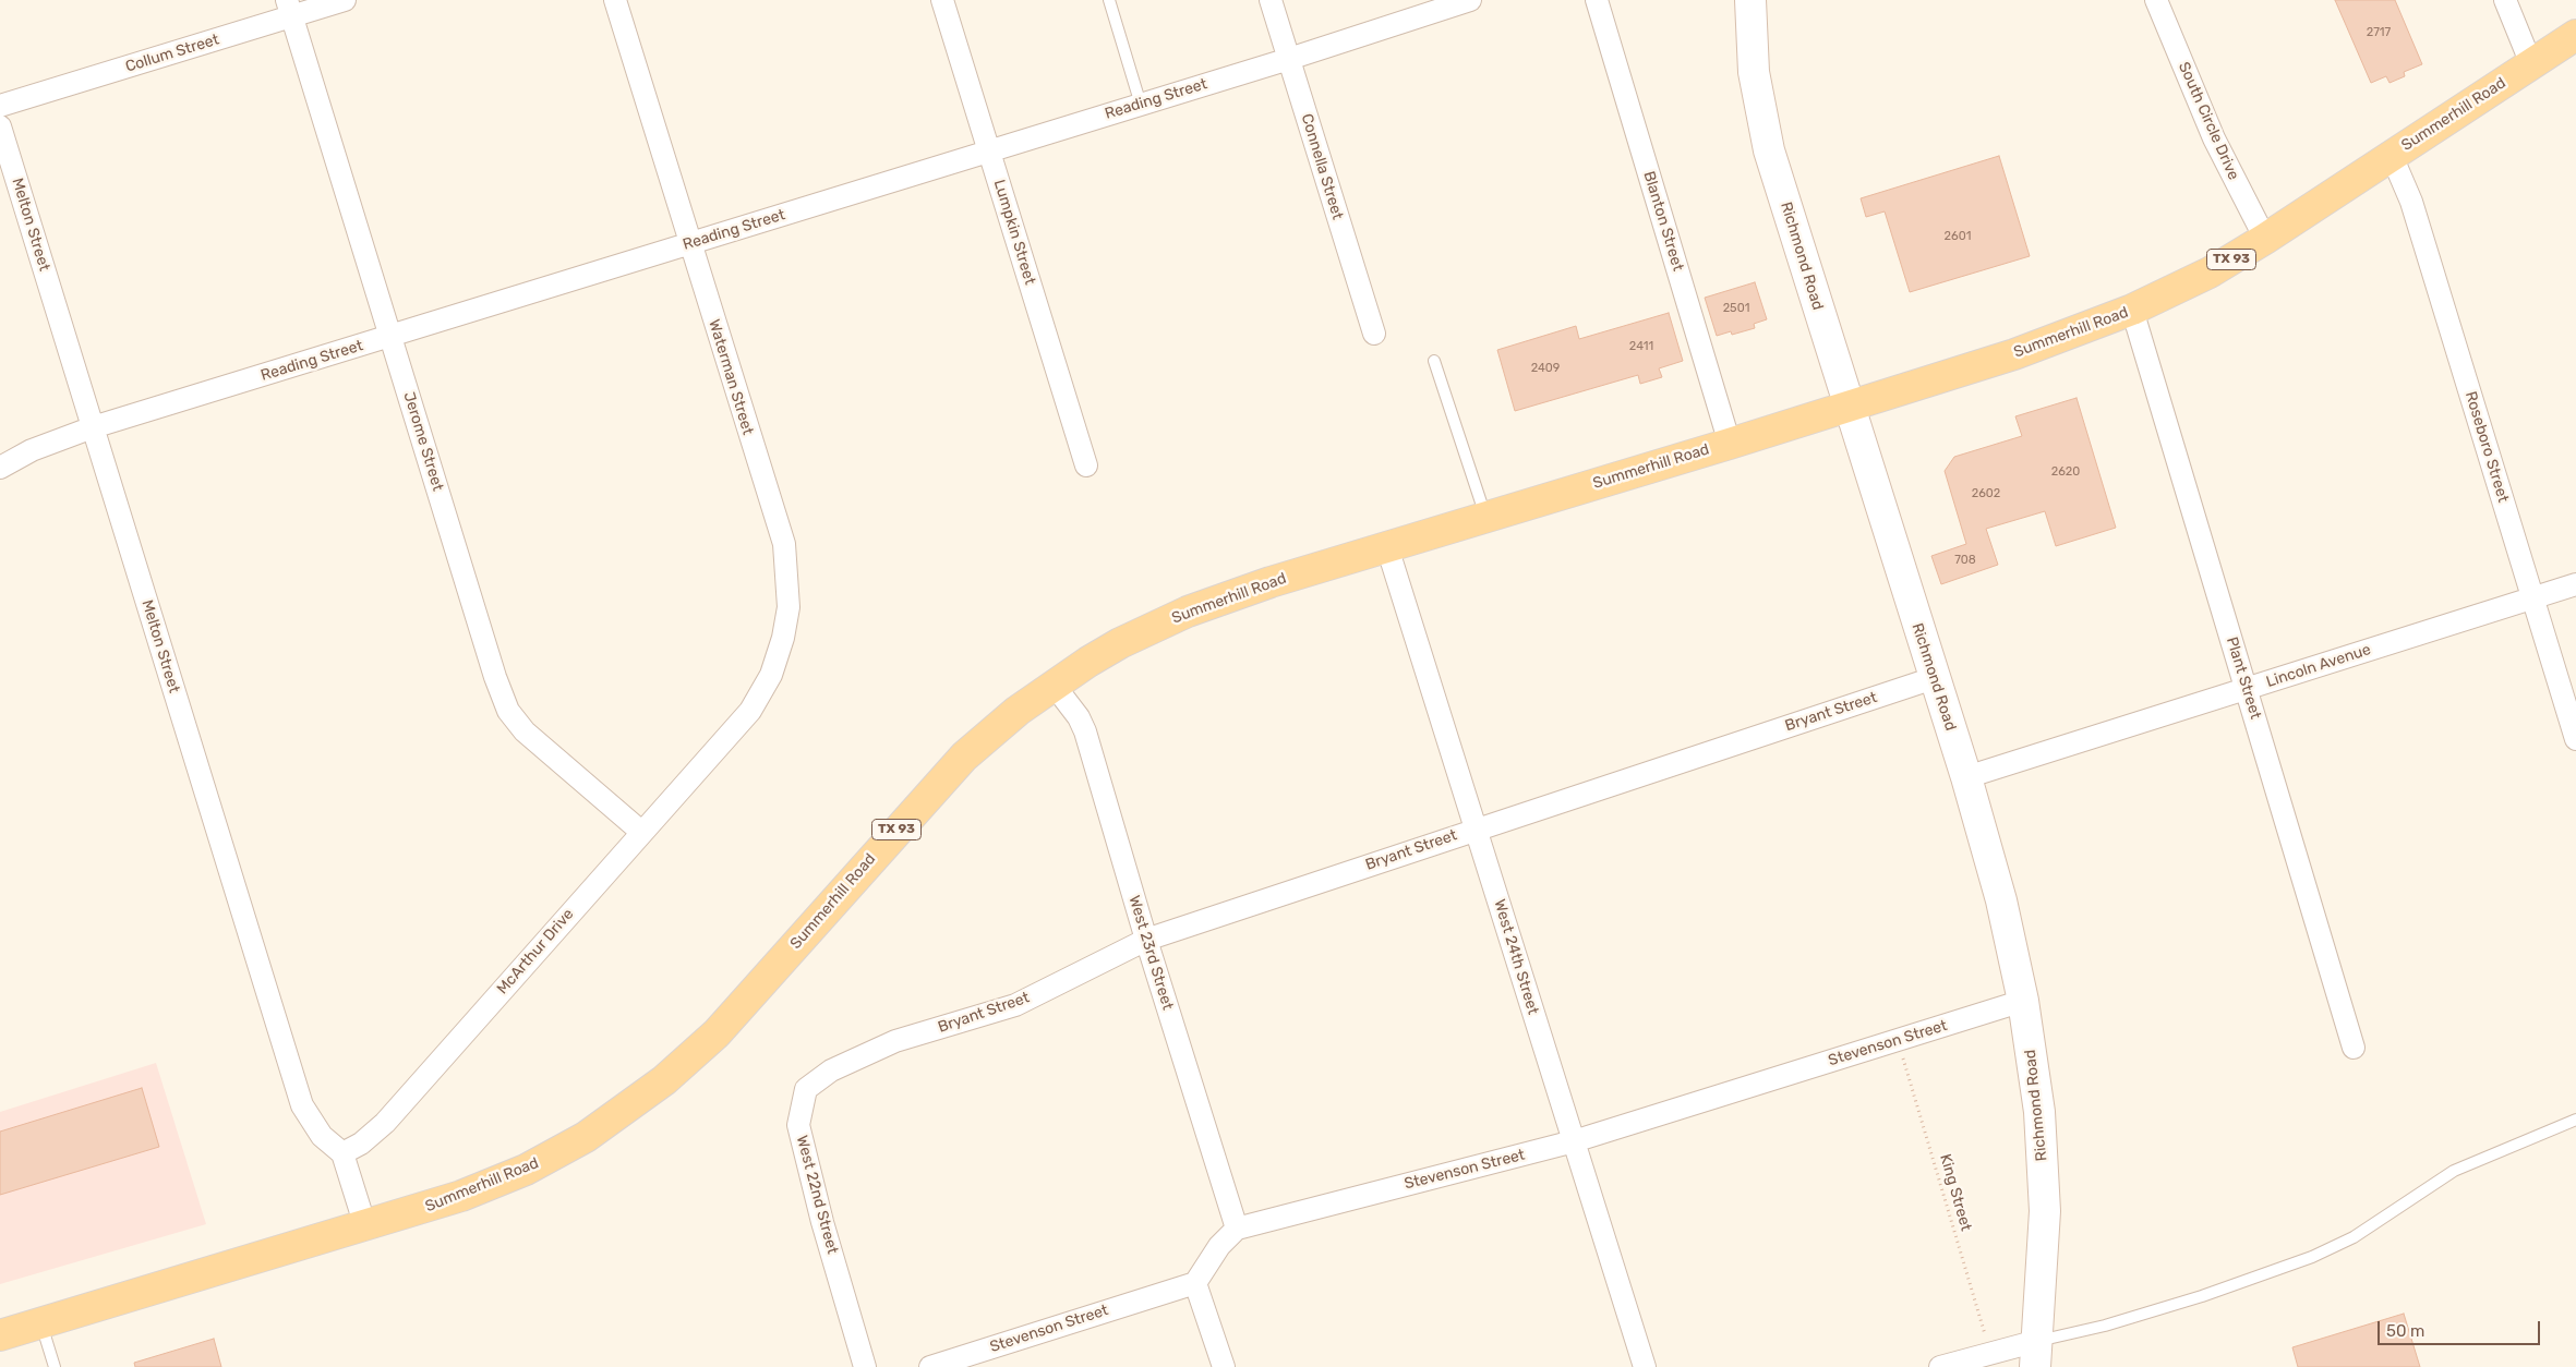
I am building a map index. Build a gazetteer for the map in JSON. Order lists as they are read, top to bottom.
{
  "streets": {
    "main road": ["Summerhill Road", "TX 93"],
    "street": [
      "Collum Street",
      "Reading Street",
      "South Circle Drive",
      "Connella Street",
      "Blanton Street",
      "Melton Street",
      "Lumpkin Street",
      "Richmond Road",
      "Waterman Street",
      "Jerome Street",
      "Roseboro Street",
      "Lincoln Avenue",
      "Plant Street",
      "Bryant Street",
      "McArthur Drive",
      "West 23rd Street",
      "West 24th Street",
      "Stevenson Street",
      "West 22nd Street"
    ],
    "path": ["King Street"]
  },
  "crossings": [
    ["Collum Street", "Jerome Street"],
    ["Reading Street", "Connella Street"],
    ["Reading Street", "Melton Street"],
    ["Reading Street", "Lumpkin Street"],
    ["Reading Street", "Waterman Street"],
    ["Reading Street", "Jerome Street"],
    ["Summerhill Road", "South Circle Drive"],
    ["Summerhill Road", "Blanton Street"],
    ["Summerhill Road", "Richmond Road"],
    ["Summerhill Road", "Roseboro Street"],
    ["Summerhill Road", "Plant Street"],
    ["Summerhill Road", "West 23rd Street"],
    ["Summerhill Road", "West 24th Street"],
    ["Melton Street", "McArthur Drive"],
    ["Richmond Road", "Lincoln Avenue"],
    ["Richmond Road", "Bryant Street"],
    ["Richmond Road", "Stevenson Street"],
    ["Waterman Street", "McArthur Drive"],
    ["Jerome Street", "McArthur Drive"],
    ["Roseboro Street", "Lincoln Avenue"],
    ["Lincoln Avenue", "Plant Street"],
    ["Bryant Street", "West 23rd Street"],
    ["Bryant Street", "West 24th Street"],
    ["Bryant Street", "West 22nd Street"],
    ["West 23rd Street", "Stevenson Street"],
    ["West 24th Street", "Stevenson Street"],
    ["Stevenson Street", "King Street"]
  ],
  "house_numbers": [
    "2717",
    "2601",
    "2501",
    "2411",
    "2409",
    "2620",
    "2602",
    "708"
  ],
  "scale_bar": "50 m"
}
